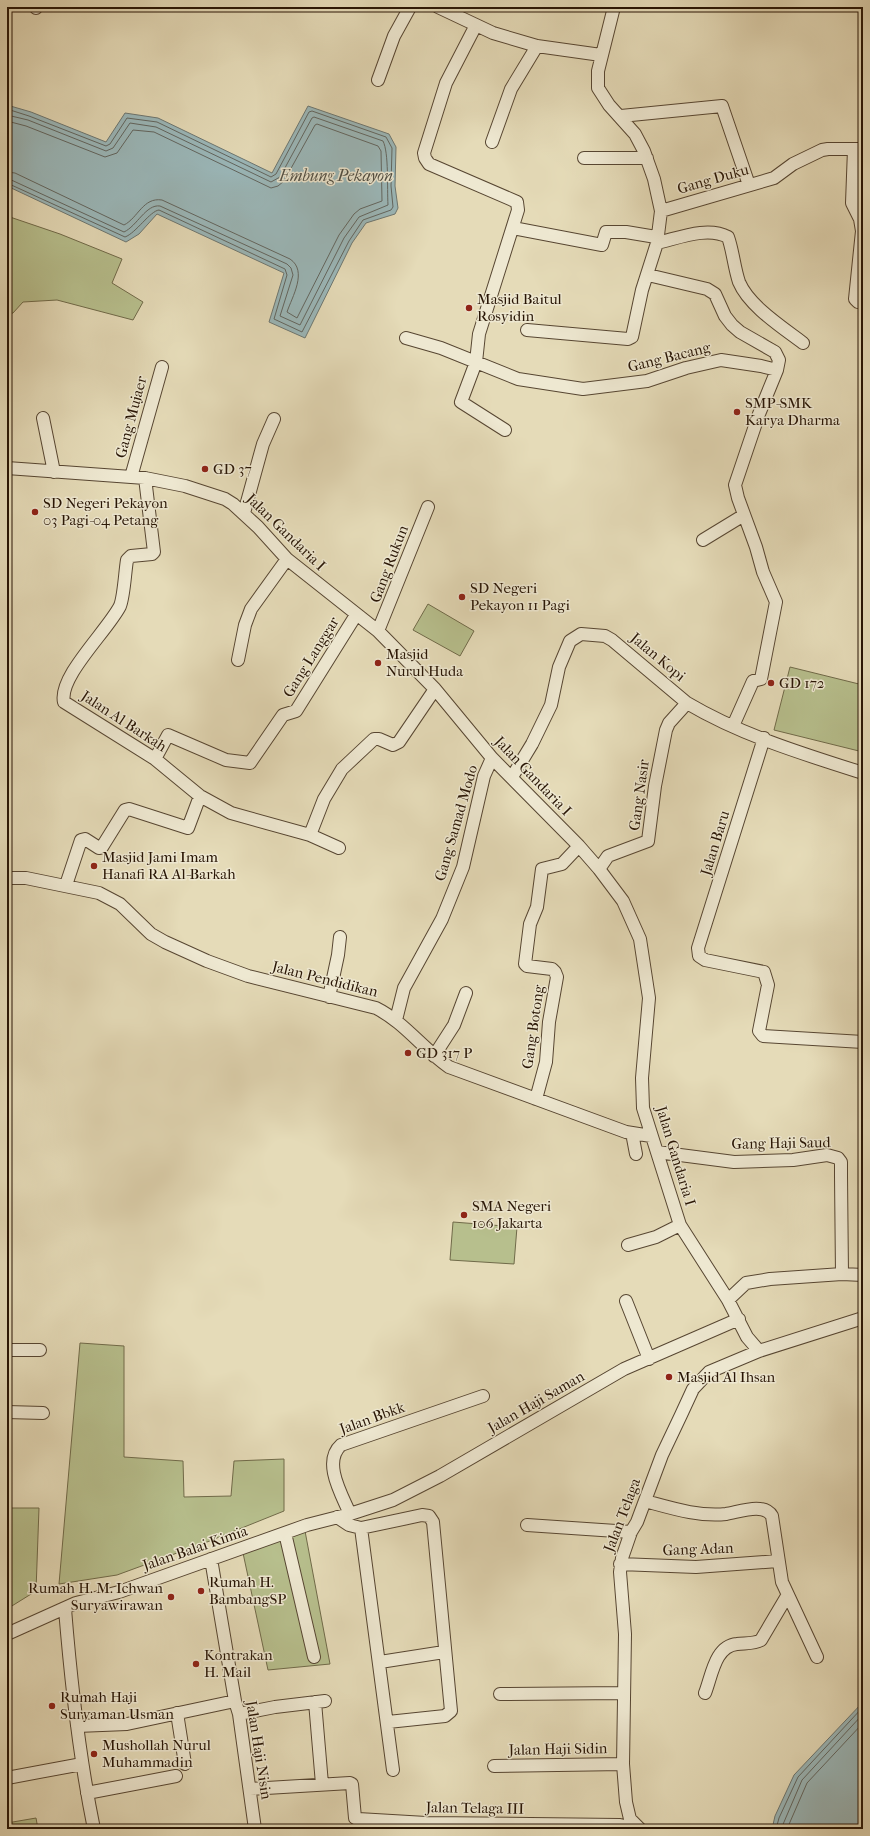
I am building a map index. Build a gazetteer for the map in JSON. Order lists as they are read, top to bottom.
{
  "streets": {
    "street": [
      "Gang Duku",
      "Gang Bacang",
      "Gang Mujaer",
      "Jalan Gandaria I",
      "Gang Rukun",
      "Gang Langgar",
      "Jalan Kopi",
      "Jalan Al Barkah",
      "Gang Nasir",
      "Gang Samad Modo",
      "Jalan Baru",
      "Jalan Pendidikan",
      "Gang Botong",
      "Gang Haji Saud",
      "Jalan Haji Saman",
      "Jalan Bbkk",
      "Jalan Telaga",
      "Jalan Balai Kimia",
      "Gang Adan",
      "Jalan Haji Sidin",
      "Jalan Haji Nisin",
      "Jalan Telaga III"
    ]
  },
  "crossings": [
    ["Gang Mujaer", "Jalan Gandaria I"],
    ["Jalan Gandaria I", "Gang Rukun"],
    ["Jalan Gandaria I", "Gang Langgar"],
    ["Jalan Gandaria I", "Jalan Kopi"],
    ["Jalan Gandaria I", "Jalan Al Barkah"],
    ["Jalan Gandaria I", "Gang Nasir"],
    ["Jalan Gandaria I", "Gang Samad Modo"],
    ["Jalan Gandaria I", "Jalan Pendidikan"],
    ["Jalan Gandaria I", "Gang Botong"],
    ["Jalan Gandaria I", "Gang Haji Saud"],
    ["Jalan Gandaria I", "Jalan Haji Saman"],
    ["Jalan Gandaria I", "Jalan Telaga"],
    ["Gang Langgar", "Jalan Al Barkah"],
    ["Jalan Kopi", "Gang Nasir"],
    ["Jalan Kopi", "Jalan Baru"],
    ["Gang Samad Modo", "Jalan Pendidikan"],
    ["Jalan Pendidikan", "Gang Botong"],
    ["Jalan Haji Saman", "Jalan Bbkk"],
    ["Jalan Haji Saman", "Jalan Balai Kimia"],
    ["Jalan Bbkk", "Jalan Balai Kimia"],
    ["Jalan Telaga", "Gang Adan"],
    ["Jalan Telaga", "Jalan Haji Sidin"],
    ["Jalan Telaga", "Jalan Telaga III"],
    ["Jalan Balai Kimia", "Jalan Haji Nisin"]
  ],
  "water": ["Embung Pekayon"],
  "places": [
    "Masjid Baitul Rosyidin",
    "SMP-SMK Karya Dharma",
    "GD 37",
    "SD Negeri Pekayon 03 Pagi-04 Petang",
    "SD Negeri Pekayon 11 Pagi",
    "Masjid Nurul Huda",
    "GD 172",
    "Masjid Jami Imam Hanafi RA Al-Barkah",
    "GD 317 P",
    "SMA Negeri 106 Jakarta",
    "Masjid Al Ihsan",
    "Rumah H. BambangSP",
    "Rumah H. M. Ichwan Suryawirawan",
    "Kontrakan H. Mail",
    "Rumah Haji Suryaman Usman",
    "Mushollah Nurul Muhammadin"
  ]
}
